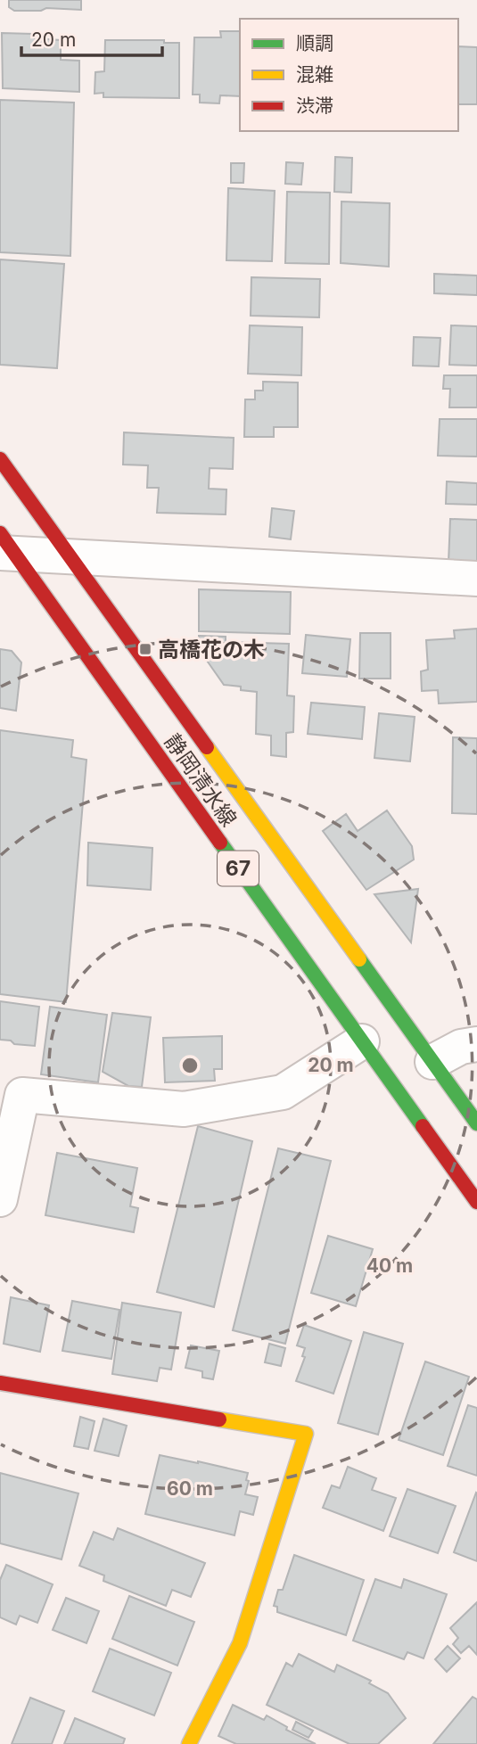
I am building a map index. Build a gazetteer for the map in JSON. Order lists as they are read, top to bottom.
{
  "streets": {
    "main road": ["静岡清水線", "67"]
  },
  "places": {
    "transit": ["高橋花の木"]
  },
  "legend": ["順調", "混雑", "渋滞"],
  "scale_bar": "20 m",
  "rings": ["20 m", "40 m", "60 m"]
}
